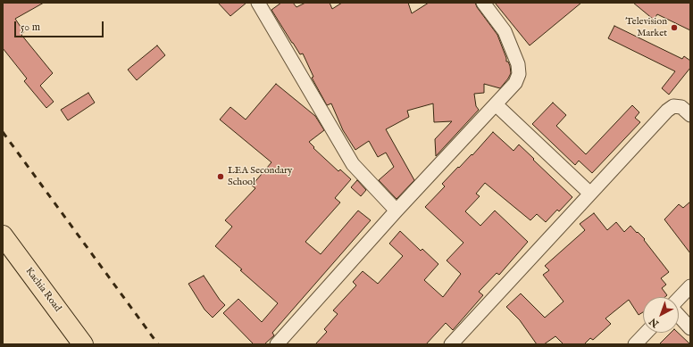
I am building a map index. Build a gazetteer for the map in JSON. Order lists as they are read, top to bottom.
{
  "streets": {
    "main road": ["Kachia Road"]
  },
  "places": ["Television Market", "LEA Secondary School"],
  "scale_bar": "50 m",
  "north": "bottom left"
}
